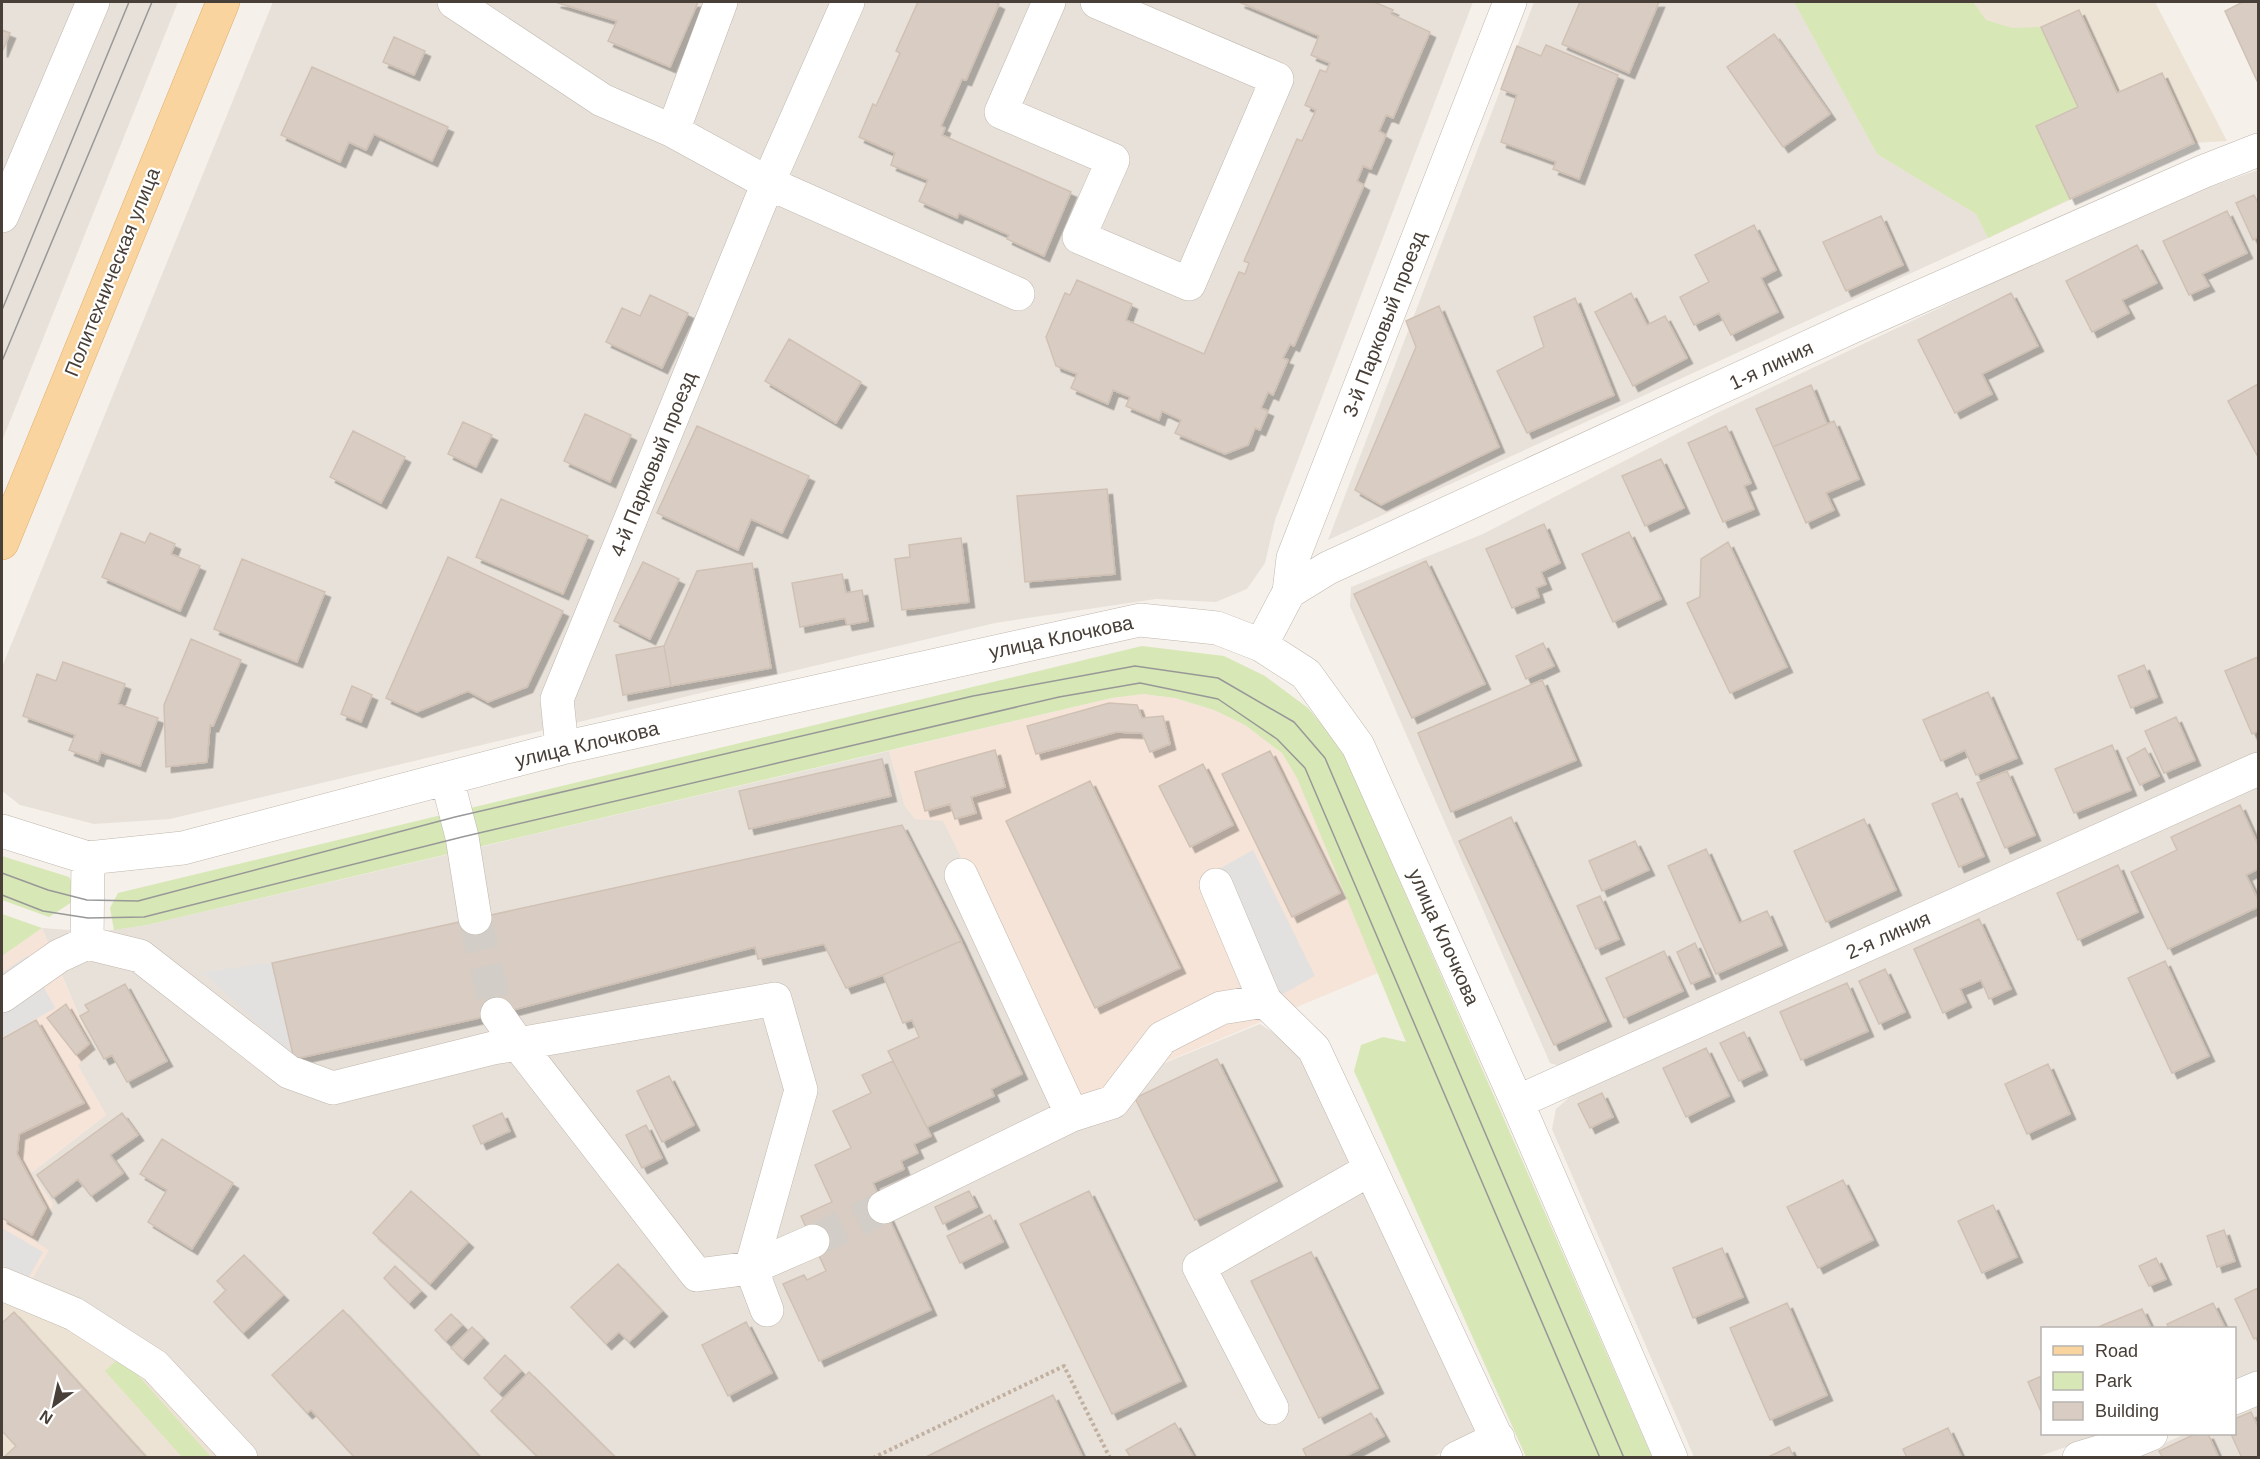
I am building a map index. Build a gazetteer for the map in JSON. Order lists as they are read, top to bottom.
{
  "streets": {
    "main road": ["Политехническая улица"],
    "street": [
      "3-й Парковый проезд",
      "1-я линия",
      "4-й Парковый проезд",
      "улица Клочкова",
      "2-я линия"
    ]
  },
  "crossings": [
    ["3-й Парковый проезд", "1-я линия"],
    ["3-й Парковый проезд", "улица Клочкова"],
    ["4-й Парковый проезд", "улица Клочкова"],
    ["улица Клочкова", "2-я линия"]
  ],
  "legend": ["Road", "Park", "Building"],
  "north": "bottom left"
}
